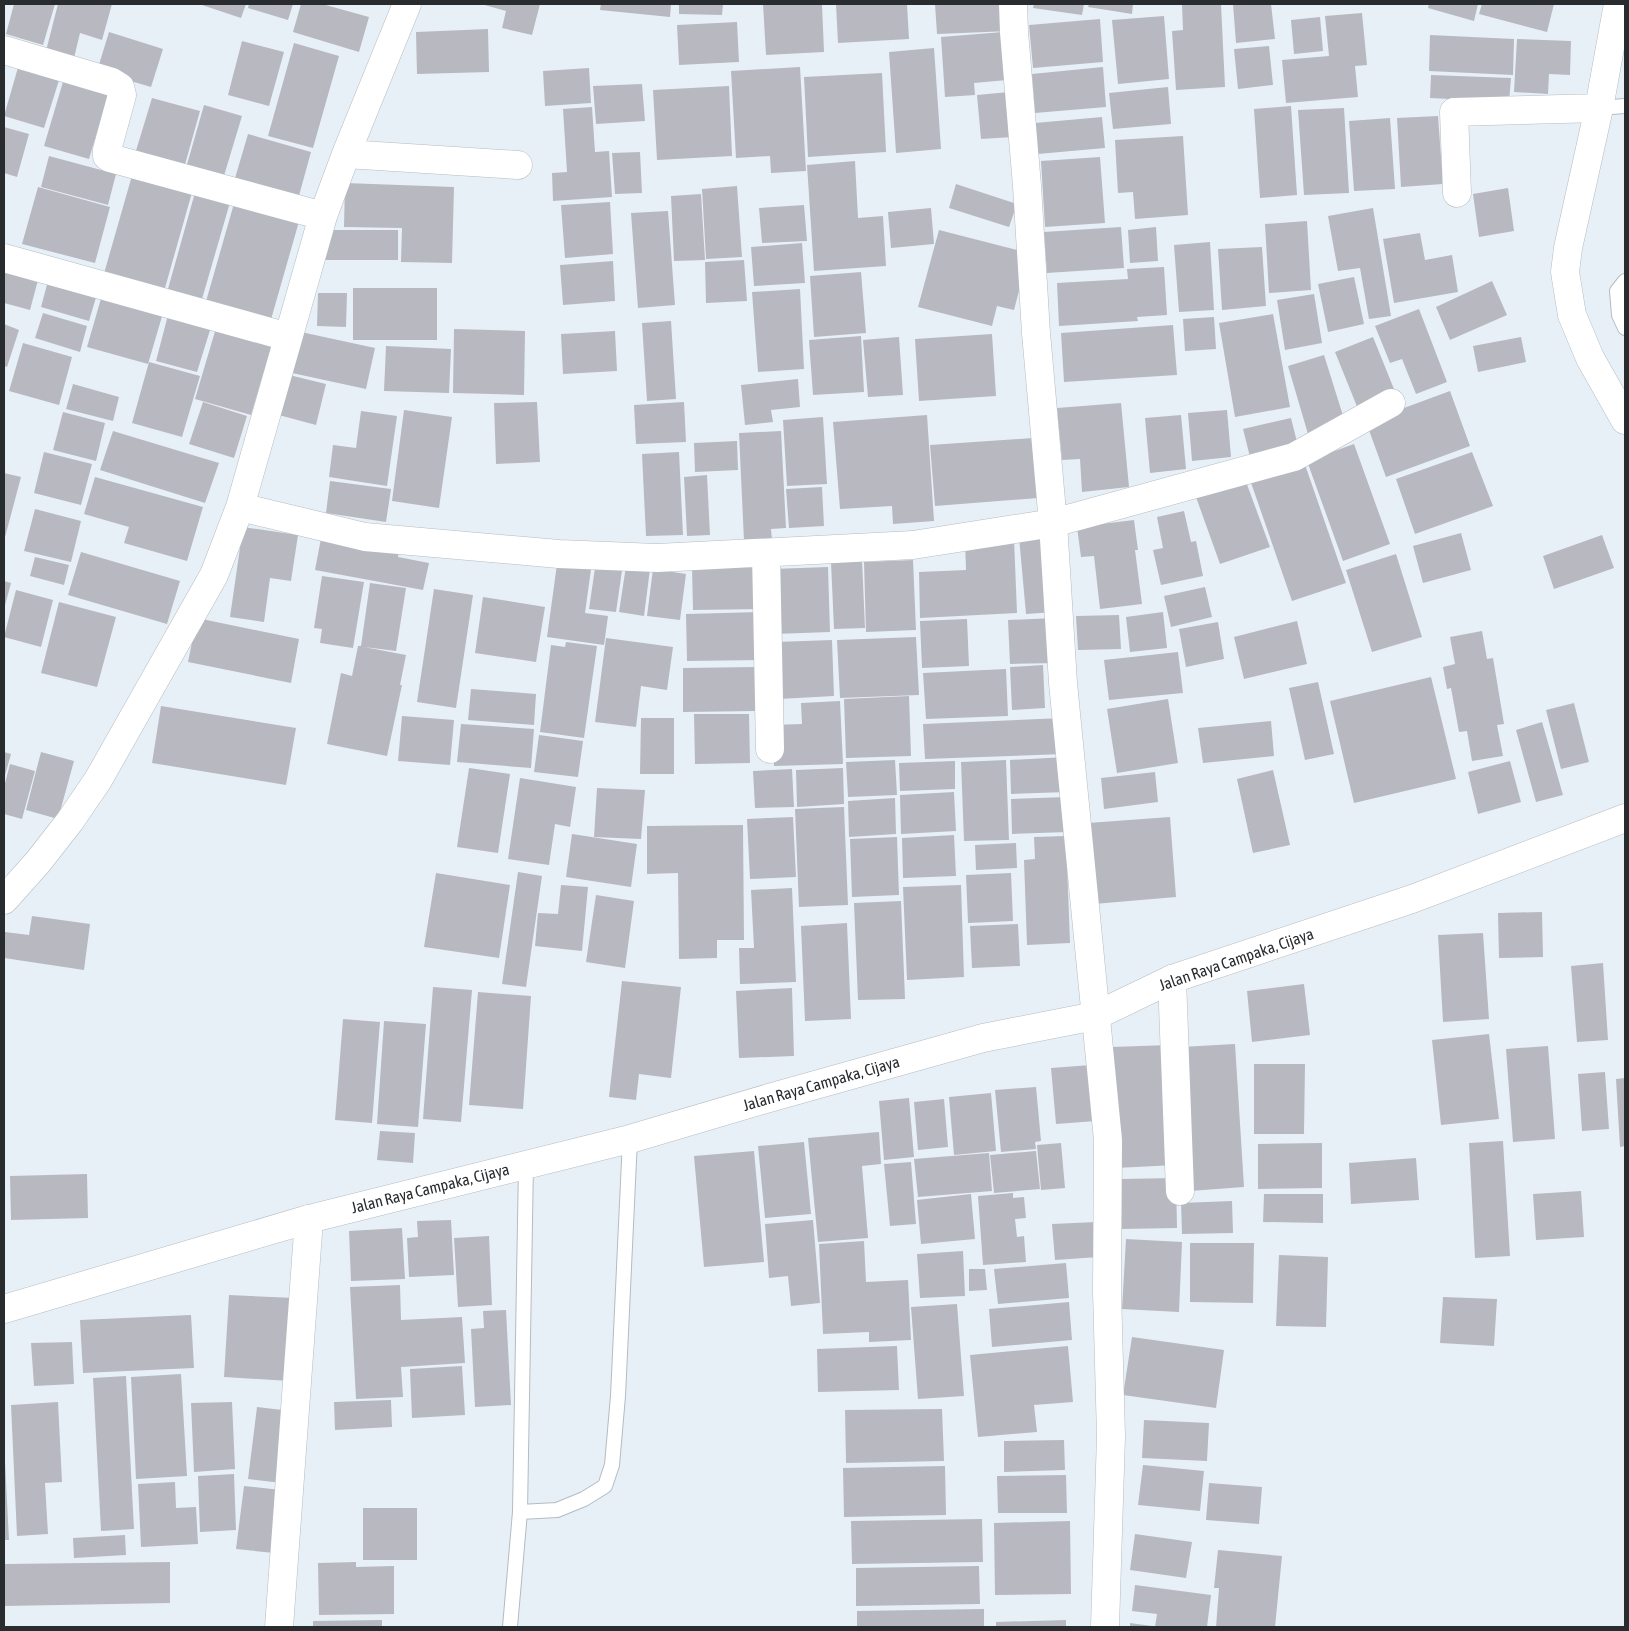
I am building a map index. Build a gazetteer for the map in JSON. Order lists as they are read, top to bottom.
{
  "streets": {
    "street": ["Jalan Raya Campaka, Cijaya"]
  }
}
